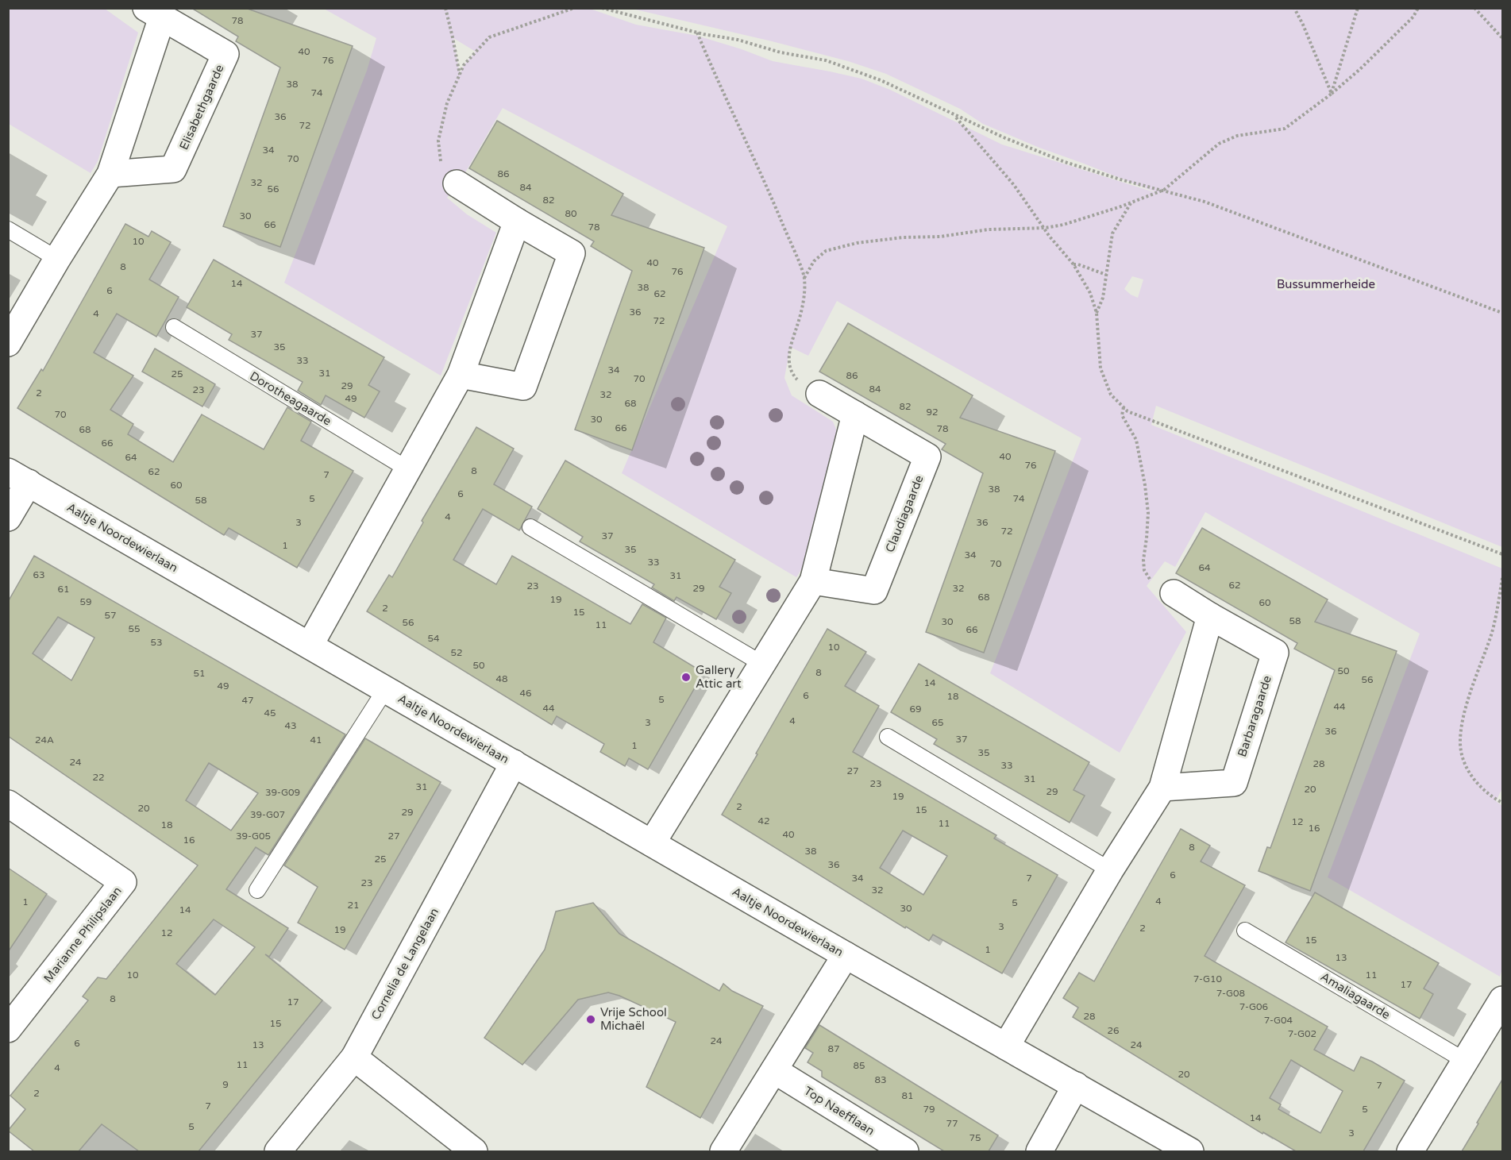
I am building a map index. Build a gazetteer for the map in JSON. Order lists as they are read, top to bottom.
{
  "streets": {
    "street": [
      "Elisabethgaarde",
      "Claudiagaarde",
      "Aaltje Noordewierlaan",
      "Barbaragaarde",
      "Marianne Philipslaan",
      "Cornelia de Langelaan",
      "Top Naefflaan"
    ],
    "lane": ["Dorotheagaarde", "Amaliagaarde"]
  },
  "crossings": [
    ["Aaltje Noordewierlaan", "Cornelia de Langelaan"]
  ],
  "parks": ["Bussummerheide"],
  "places": ["Gallery Attic art", "Vrije School Michaël"],
  "house_numbers": [
    "78",
    "40",
    "76",
    "38",
    "74",
    "36",
    "72",
    "34",
    "70",
    "86",
    "32",
    "84",
    "56",
    "82",
    "80",
    "30",
    "66",
    "78",
    "10",
    "40",
    "8",
    "76",
    "14",
    "38",
    "6",
    "62",
    "36",
    "4",
    "72",
    "37",
    "35",
    "33",
    "34",
    "31",
    "25",
    "86",
    "70",
    "29",
    "84",
    "23",
    "2",
    "32",
    "49",
    "68",
    "82",
    "92",
    "70",
    "30",
    "66",
    "78",
    "68",
    "66",
    "40",
    "64",
    "76",
    "8",
    "62",
    "7",
    "60",
    "38",
    "6",
    "5",
    "74",
    "58",
    "4",
    "3",
    "36",
    "72",
    "37",
    "1",
    "35",
    "34",
    "33",
    "70",
    "64",
    "63",
    "31",
    "62",
    "23",
    "29",
    "32",
    "61",
    "68",
    "19",
    "59",
    "60",
    "2",
    "15",
    "57",
    "58",
    "30",
    "56",
    "11",
    "55",
    "66",
    "54",
    "53",
    "10",
    "52",
    "50",
    "50",
    "8",
    "51",
    "48",
    "56",
    "14",
    "49",
    "46",
    "6",
    "18",
    "5",
    "47",
    "44",
    "44",
    "69",
    "45",
    "4",
    "3",
    "65",
    "43",
    "36",
    "37",
    "24A",
    "41",
    "1",
    "35",
    "24",
    "28",
    "33",
    "27",
    "22",
    "31",
    "23",
    "31",
    "20",
    "29",
    "39-G09",
    "19",
    "2",
    "20",
    "15",
    "29",
    "39-G07",
    "42",
    "12",
    "11",
    "18",
    "16",
    "40",
    "39-G05",
    "27",
    "16",
    "8",
    "38",
    "25",
    "36",
    "6",
    "34",
    "7",
    "23",
    "32",
    "4",
    "1",
    "5",
    "21",
    "30",
    "14",
    "3",
    "2",
    "19",
    "12",
    "15",
    "1",
    "13",
    "10",
    "11",
    "7-G10",
    "17",
    "7-G08",
    "8",
    "17",
    "7-G06",
    "28",
    "7-G04",
    "15",
    "26",
    "7-G02",
    "24",
    "6",
    "13",
    "24",
    "87",
    "11",
    "85",
    "4",
    "20",
    "83",
    "9",
    "7",
    "2",
    "81",
    "7",
    "79",
    "5",
    "14",
    "77",
    "5",
    "3",
    "75"
  ]
}
